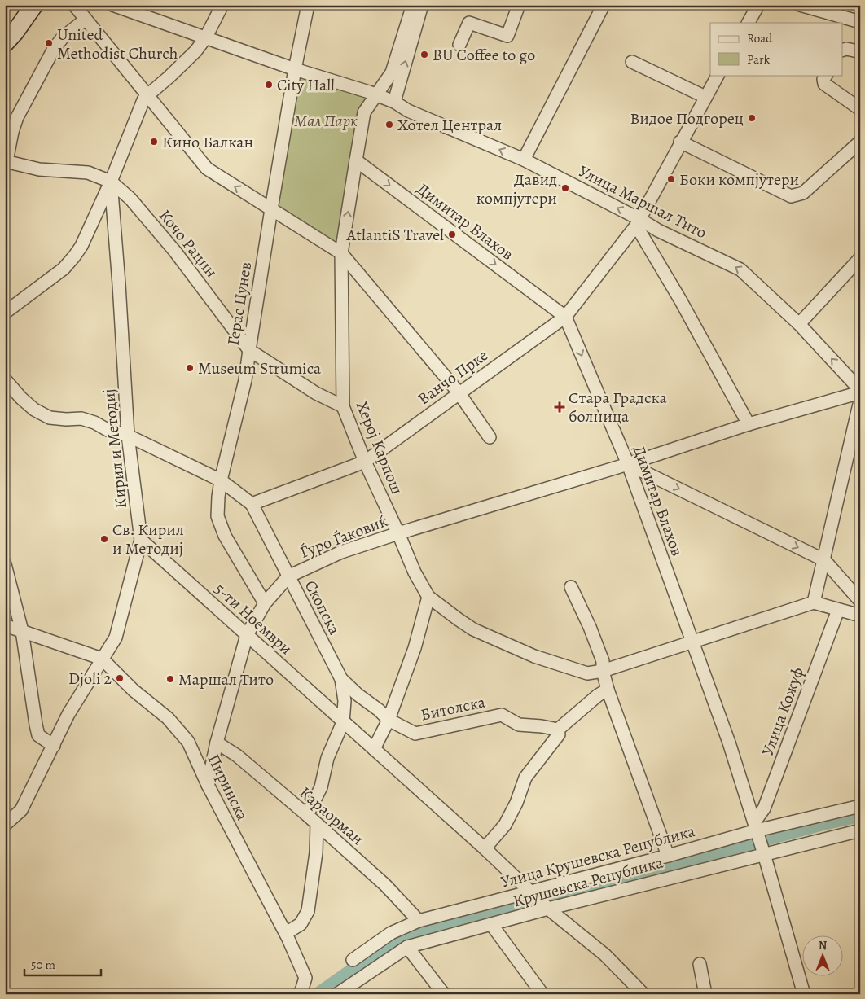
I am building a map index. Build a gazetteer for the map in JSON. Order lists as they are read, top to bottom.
{
  "streets": {
    "street": [
      "Улица Маршал Тито",
      "Димитар Влахов",
      "Кочо Рацин",
      "Герас Цунев",
      "Ванчо Прке",
      "Херој Карпош",
      "Кирил и Методиј",
      "Ѓуро Ѓаковиќ",
      "Скопска",
      "5-ти Ноември",
      "Битолска",
      "Улица Кожуф",
      "Пиринска",
      "Караорман",
      "Улица Крушевска Република",
      "Крушевска Република"
    ]
  },
  "crossings": [
    ["Улица Маршал Тито", "Герас Цунев"],
    ["Улица Маршал Тито", "Ванчо Прке"],
    ["Улица Маршал Тито", "Херој Карпош"],
    ["Улица Маршал Тито", "Ѓуро Ѓаковиќ"],
    ["Димитар Влахов", "Ванчо Прке"],
    ["Димитар Влахов", "Херој Карпош"],
    ["Димитар Влахов", "Ѓуро Ѓаковиќ"],
    ["Димитар Влахов", "Улица Кожуф"],
    ["Димитар Влахов", "Улица Крушевска Република"],
    ["Димитар Влахов", "Крушевска Република"],
    ["Кочо Рацин", "Герас Цунев"],
    ["Кочо Рацин", "Херој Карпош"],
    ["Кочо Рацин", "Кирил и Методиј"],
    ["Герас Цунев", "Ѓуро Ѓаковиќ"],
    ["Герас Цунев", "Скопска"],
    ["Ванчо Прке", "Херој Карпош"],
    ["Ванчо Прке", "Скопска"],
    ["Херој Карпош", "Ѓуро Ѓаковиќ"],
    ["Кирил и Методиј", "Скопска"],
    ["Кирил и Методиј", "5-ти Ноември"],
    ["Кирил и Методиј", "Пиринска"],
    ["Ѓуро Ѓаковиќ", "Скопска"],
    ["Ѓуро Ѓаковиќ", "5-ти Ноември"],
    ["Ѓуро Ѓаковиќ", "Пиринска"],
    ["Ѓуро Ѓаковиќ", "Караорман"],
    ["Скопска", "Битолска"],
    ["Улица Кожуф", "Улица Крушевска Република"],
    ["Караорман", "Улица Крушевска Република"]
  ],
  "one_way": ["Улица Маршал Тито"],
  "parks": ["Мал Парк"],
  "places": {
    "other": [
      "United Methodist Church",
      "BU Coffee to go",
      "City Hall",
      "Видое Подгорец",
      "Хотел Централ",
      "Кино Балкан",
      "Боки компјутери",
      "Давид компјутери",
      "AtlantiS Travel",
      "Museum Strumica",
      "Св. Кирил и Методиј",
      "Djoli 2",
      "Маршал Тито"
    ],
    "health": ["Стара Градска болница"]
  },
  "legend": ["Road", "Park"],
  "scale_bar": "50 m",
  "north": "top"
}
